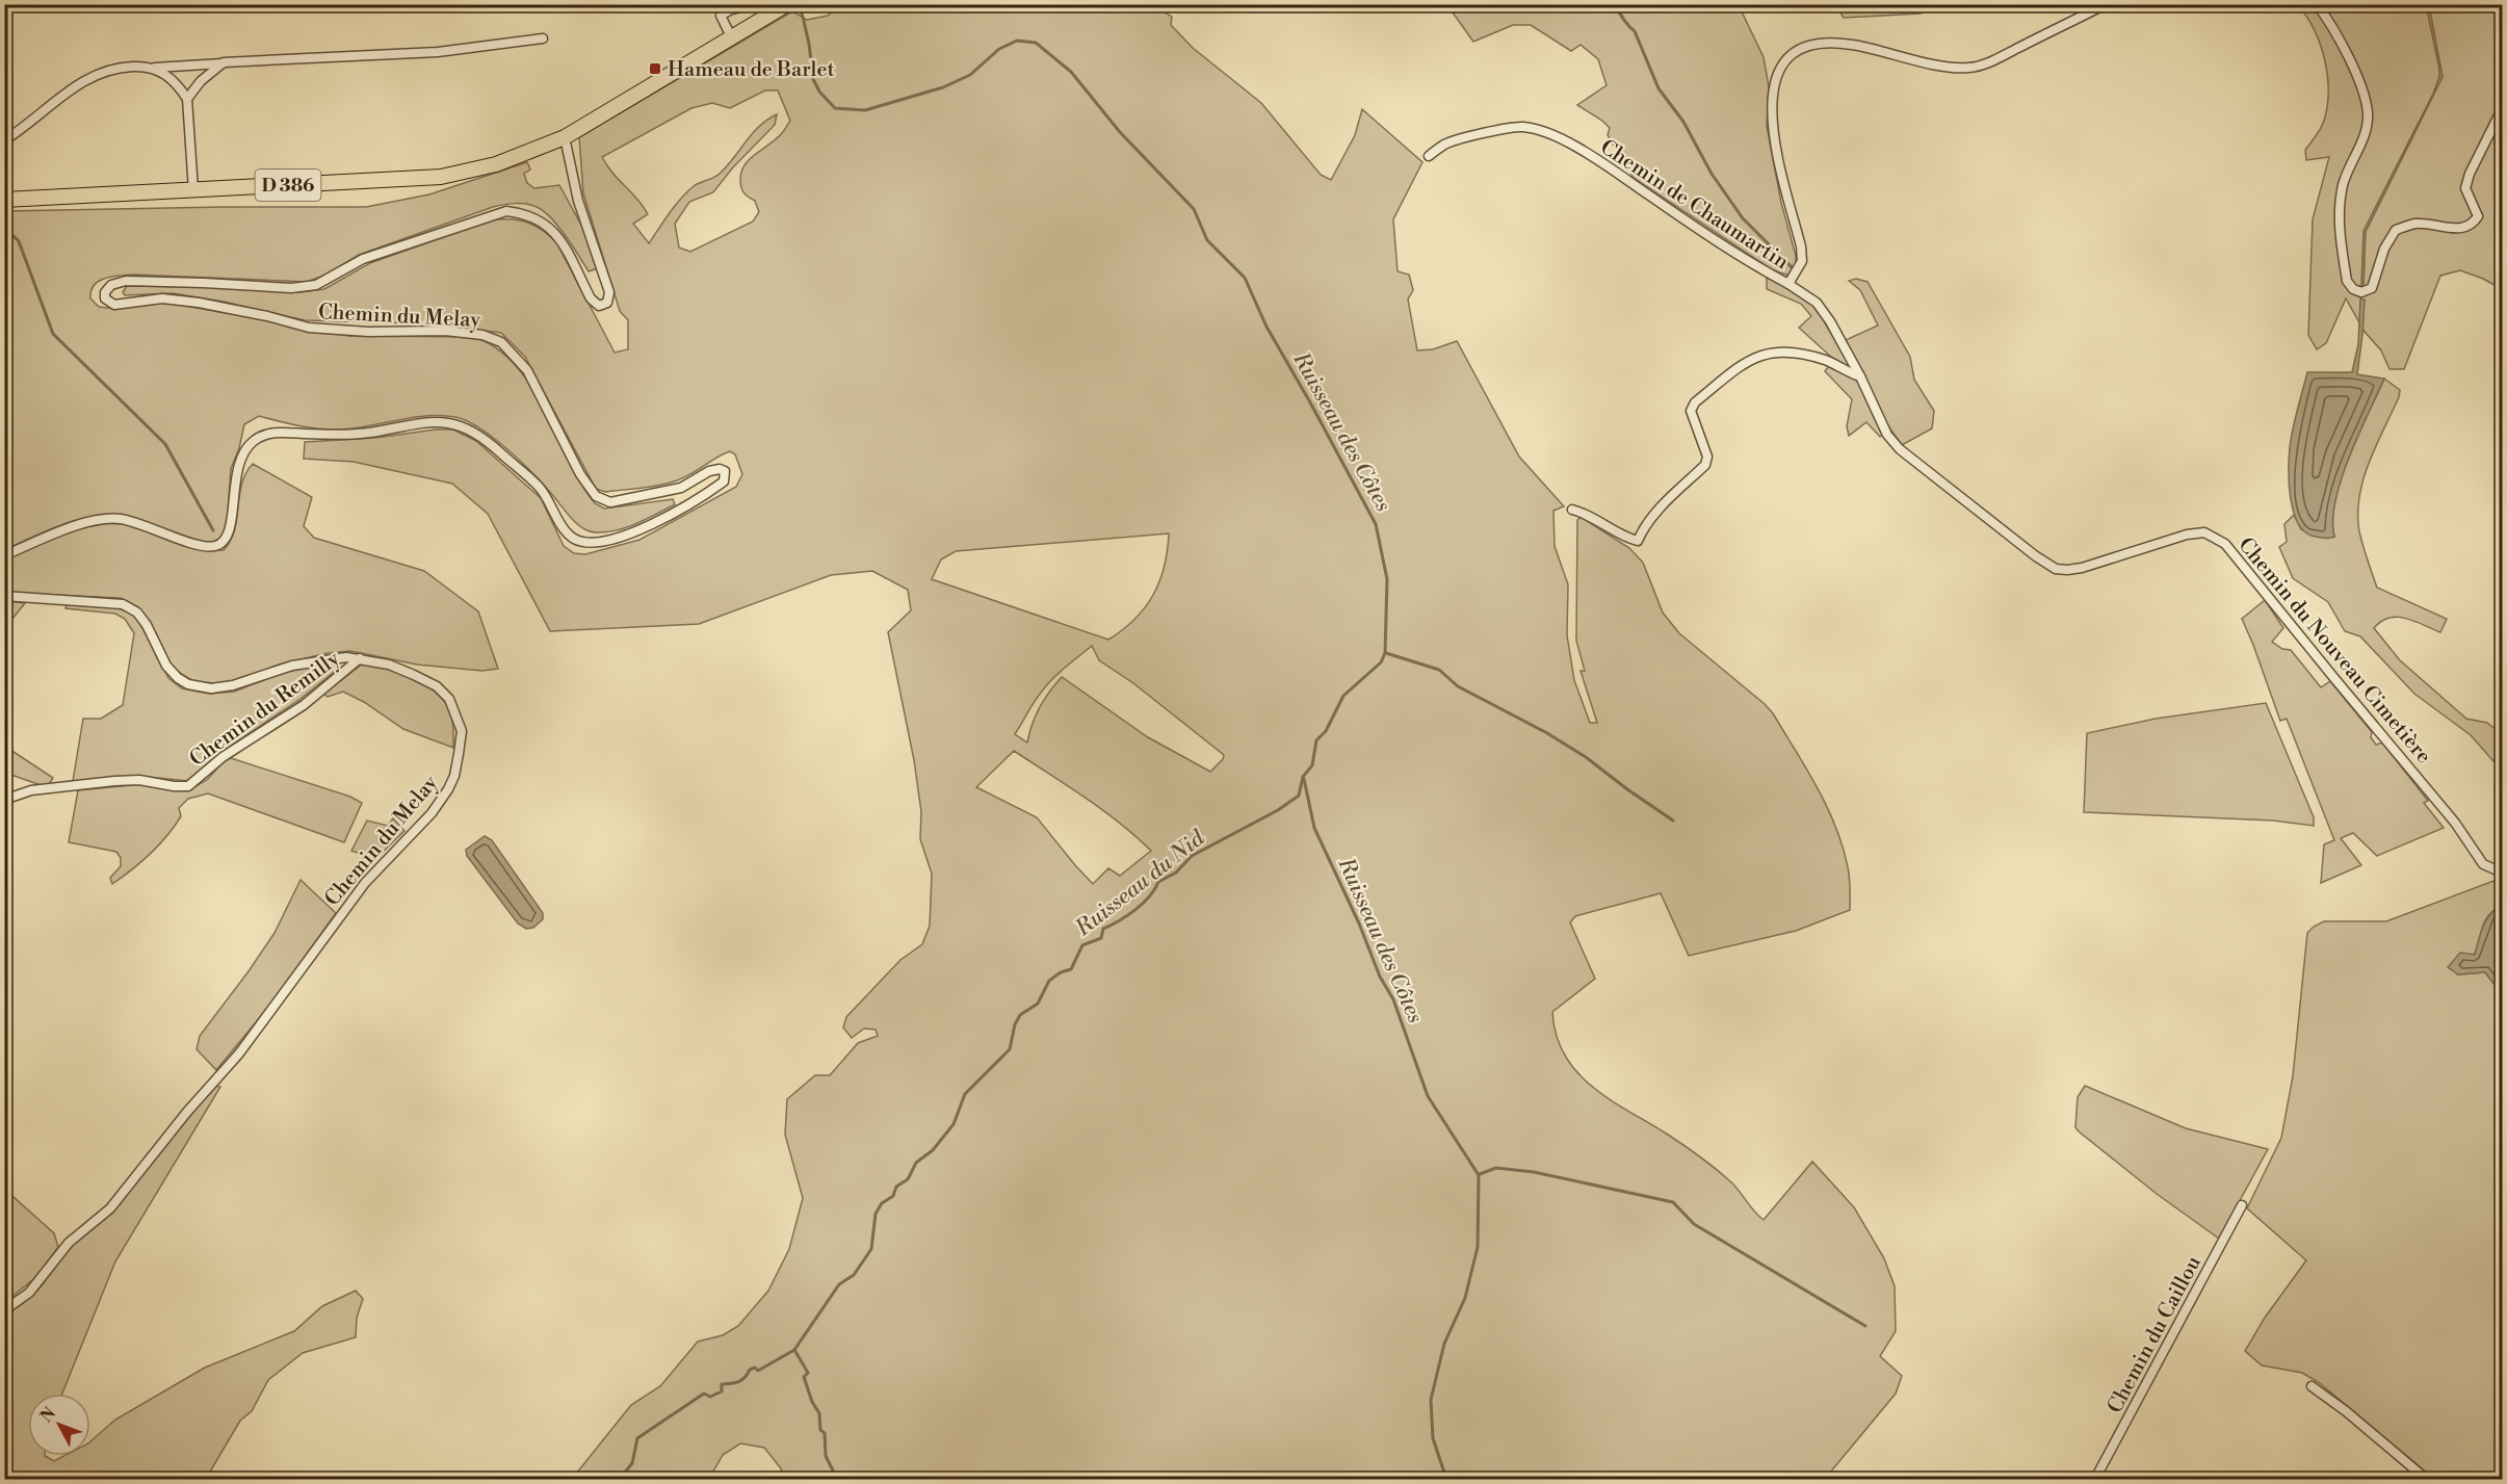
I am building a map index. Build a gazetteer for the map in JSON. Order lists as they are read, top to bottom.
{
  "streets": {
    "main road": ["D 386"],
    "street": [
      "Chemin de Chaumartin",
      "Chemin du Melay",
      "Chemin du Nouveau Cimetière",
      "Chemin du Remilly",
      "Chemin du Caillou"
    ]
  },
  "crossings": [
    ["D 386", "Chemin du Melay"],
    ["Chemin de Chaumartin", "Chemin du Nouveau Cimetière"],
    ["Chemin du Melay", "Chemin du Remilly"]
  ],
  "water": ["Ruisseau des Côtes", "Ruisseau du Nid"],
  "places": {
    "transit": ["Hameau de Barlet"]
  },
  "north": "top left"
}
